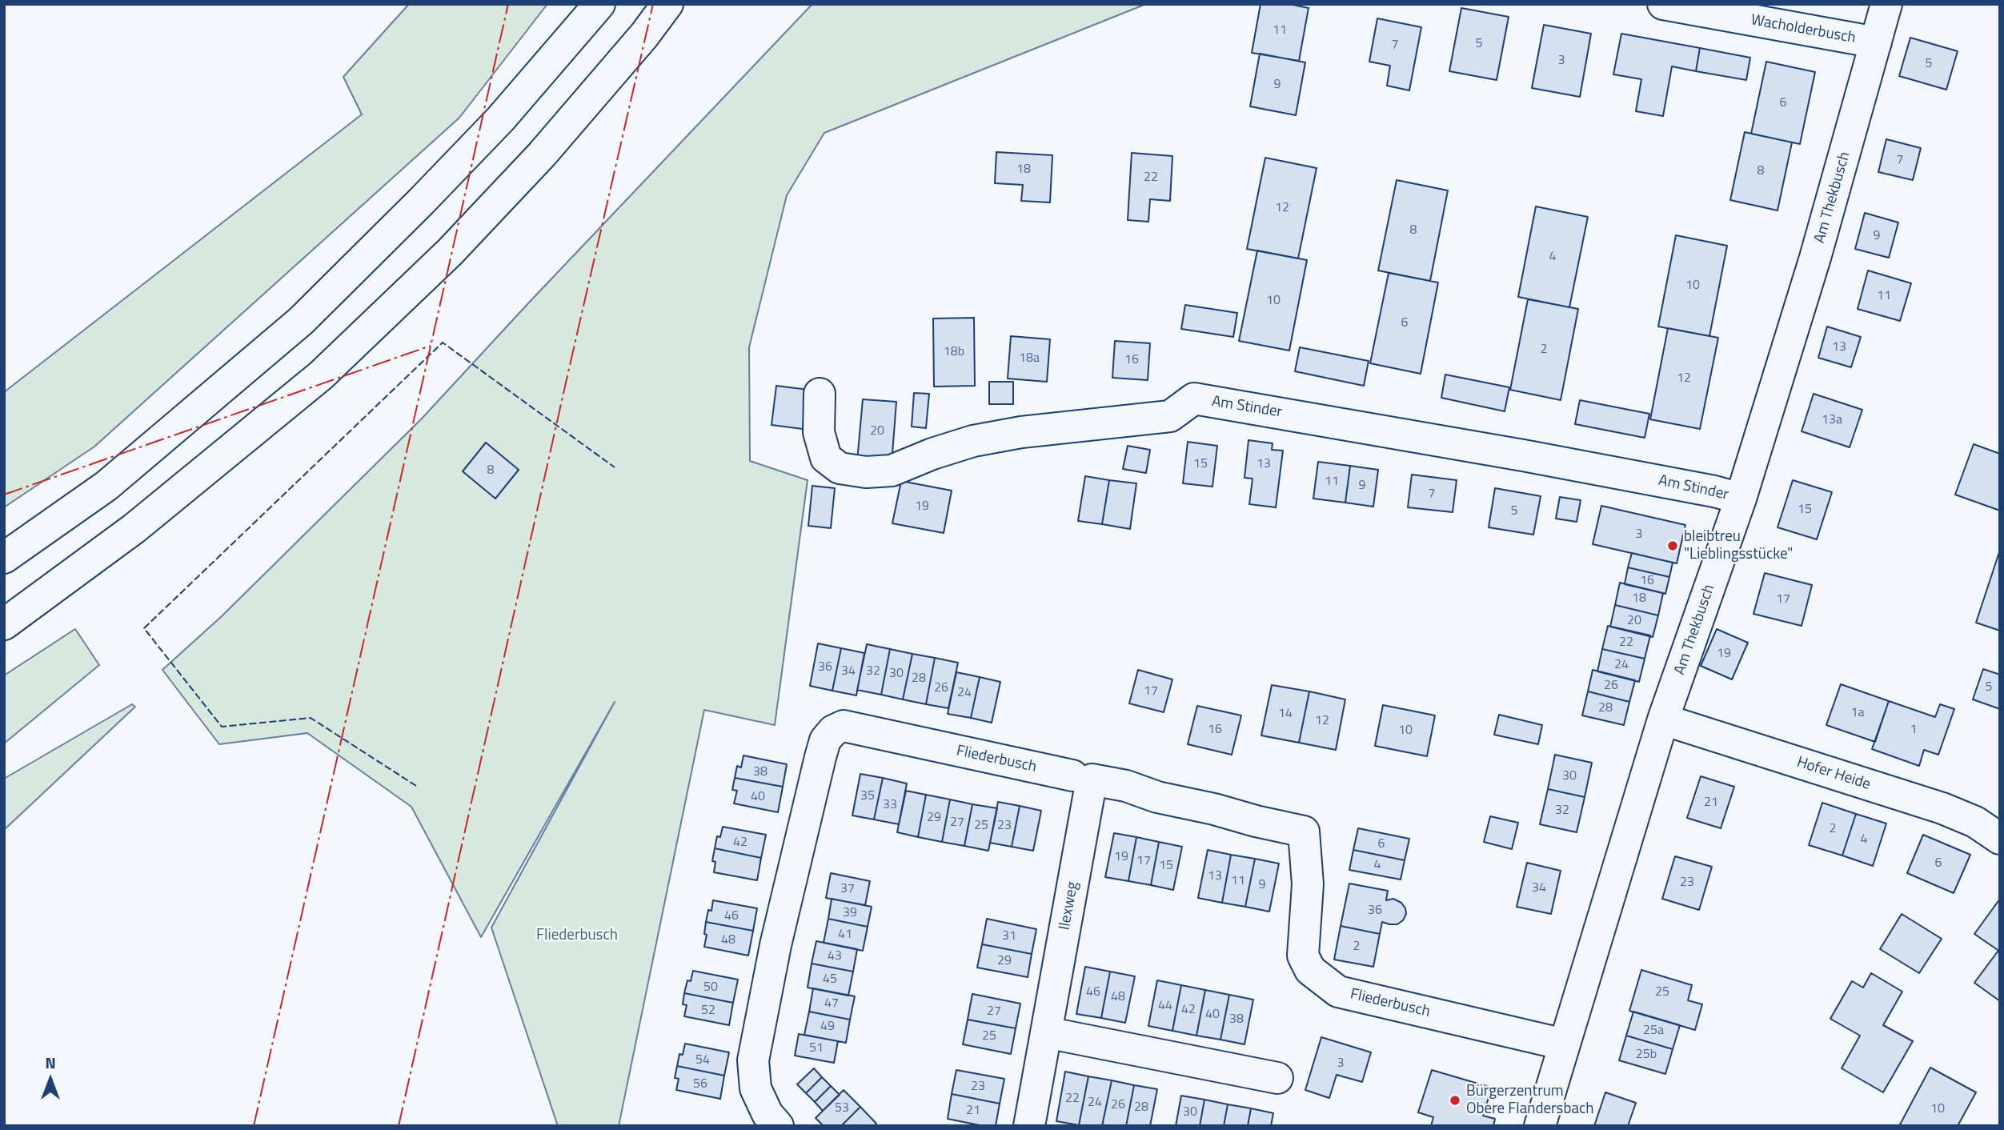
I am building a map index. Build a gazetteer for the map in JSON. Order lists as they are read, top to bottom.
{
  "streets": {
    "main road": [
      "Wacholderbusch",
      "Am Thekbusch",
      "Am Stinder",
      "Fliederbusch",
      "Hofer Heide",
      "Ilexweg"
    ]
  },
  "crossings": [
    ["Wacholderbusch", "Am Thekbusch"],
    ["Am Thekbusch", "Am Stinder"],
    ["Am Thekbusch", "Fliederbusch"],
    ["Am Thekbusch", "Hofer Heide"],
    ["Fliederbusch", "Ilexweg"]
  ],
  "parks": ["Fliederbusch"],
  "places": ["bleibtreu \"Lieblingsstücke\"", "Bürgerzentrum Obere Flandersbach"],
  "house_numbers": [
    "11",
    "5",
    "7",
    "3",
    "5",
    "9",
    "6",
    "7",
    "18",
    "8",
    "22",
    "12",
    "8",
    "9",
    "4",
    "10",
    "11",
    "10",
    "6",
    "13",
    "2",
    "18b",
    "18a",
    "16",
    "12",
    "13a",
    "20",
    "15",
    "13",
    "8",
    "11",
    "9",
    "7",
    "19",
    "15",
    "5",
    "3",
    "16",
    "18",
    "17",
    "20",
    "22",
    "19",
    "24",
    "36",
    "34",
    "32",
    "30",
    "28",
    "26",
    "5",
    "26",
    "17",
    "24",
    "28",
    "1a",
    "14",
    "12",
    "16",
    "1",
    "10",
    "38",
    "30",
    "35",
    "40",
    "21",
    "33",
    "32",
    "29",
    "27",
    "25",
    "23",
    "2",
    "4",
    "42",
    "6",
    "19",
    "17",
    "6",
    "4",
    "15",
    "13",
    "11",
    "23",
    "9",
    "34",
    "37",
    "36",
    "39",
    "46",
    "41",
    "31",
    "48",
    "2",
    "43",
    "29",
    "45",
    "50",
    "46",
    "25",
    "48",
    "47",
    "44",
    "42",
    "52",
    "27",
    "40",
    "38",
    "49",
    "25a",
    "25",
    "51",
    "25b",
    "54",
    "3",
    "56",
    "23",
    "22",
    "24",
    "26",
    "28",
    "53",
    "10",
    "21",
    "30"
  ],
  "north": "top"
}
